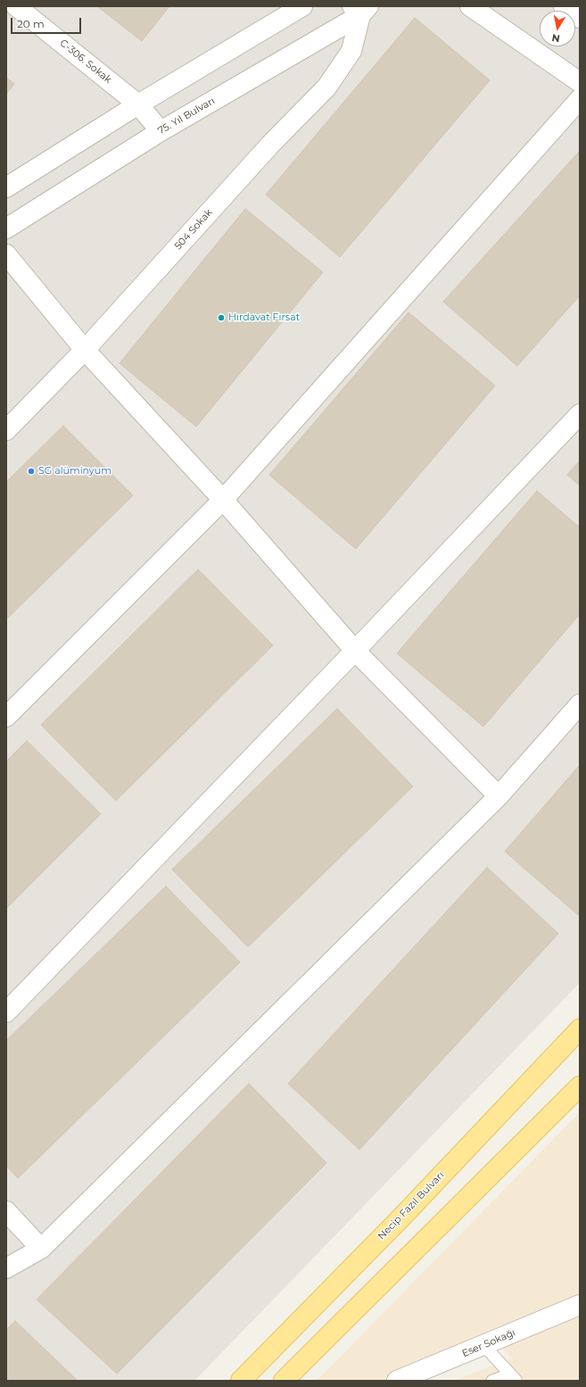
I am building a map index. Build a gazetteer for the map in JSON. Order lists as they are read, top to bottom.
{
  "streets": {
    "main road": ["Necip Fazıl Bulvarı"],
    "street": [
      "C-306. Sokak",
      "75. Yıl Bulvarı",
      "504 Sokak",
      "Eser Sokağı"
    ]
  },
  "crossings": [
    ["C-306. Sokak", "75. Yıl Bulvarı"],
    ["75. Yıl Bulvarı", "504 Sokak"]
  ],
  "places": ["Hırdavat Fırsat", "SG alüminyum"],
  "scale_bar": "20 m",
  "north": "bottom"
}
